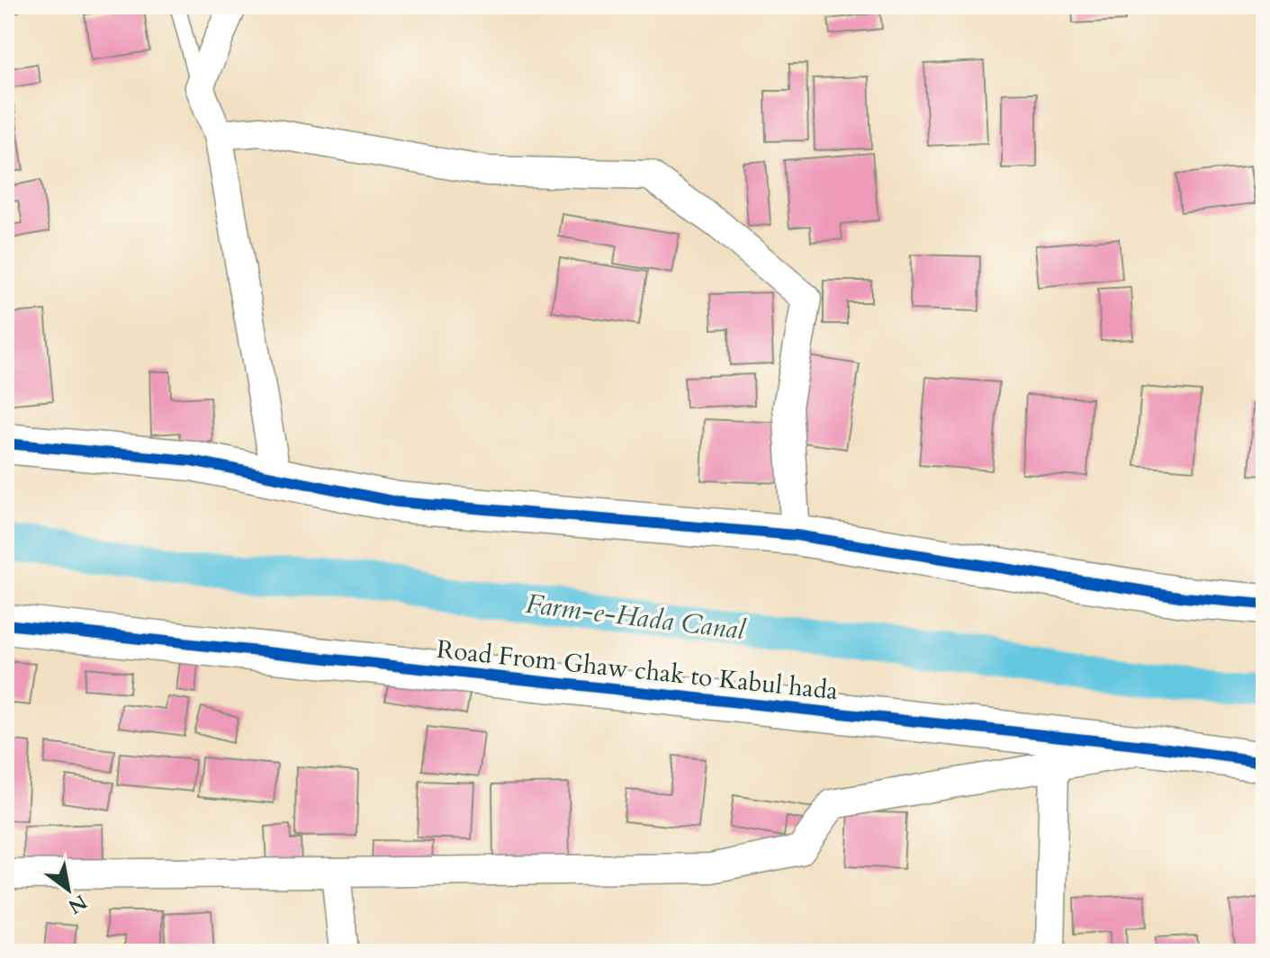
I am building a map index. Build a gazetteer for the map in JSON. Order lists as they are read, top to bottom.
{
  "streets": {
    "street": ["Road From Ghaw chak to Kabul hada"]
  },
  "water": ["Farm-e-Hada Canal"],
  "north": "bottom right"
}
